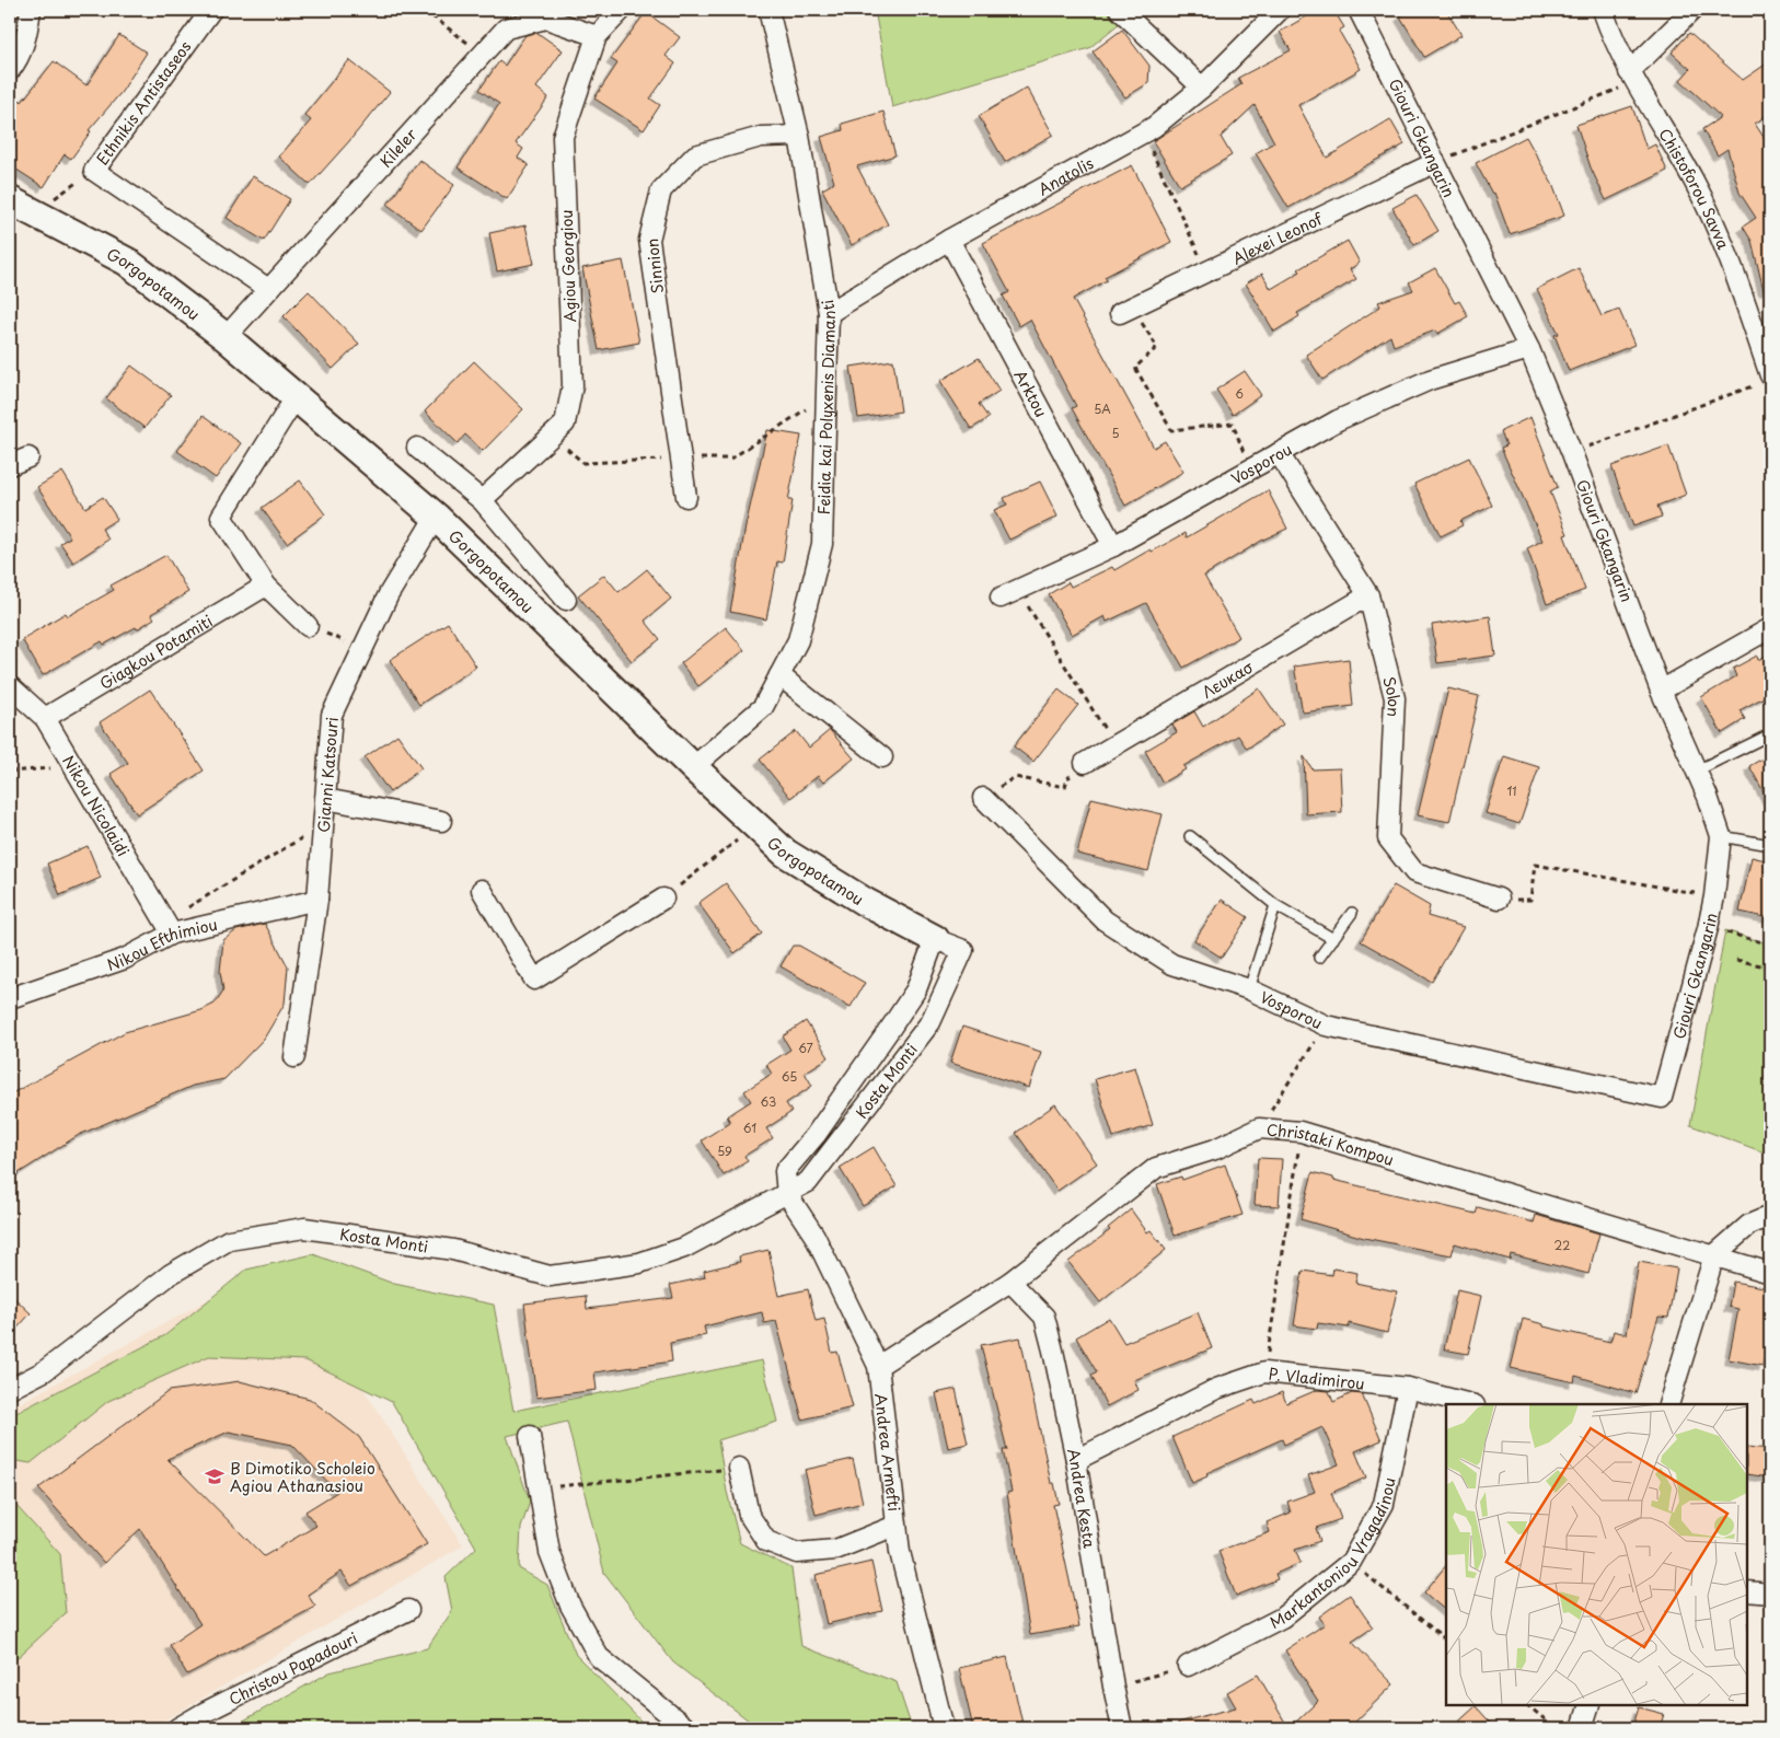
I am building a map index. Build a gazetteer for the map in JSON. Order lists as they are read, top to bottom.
{
  "streets": {
    "street": [
      "Ethnikis Antistaseos",
      "Giouri Gkangarin",
      "Kileler",
      "Anatolis",
      "Chistoforou Savva",
      "Alexei Leonof",
      "Agiou Georgiou",
      "Sinnion",
      "Gorgopotamou",
      "Arktou",
      "Feidia kai Polyxenis Diamanti",
      "Vosporou",
      "Giagkou Potamiti",
      "Λευκασ",
      "Solon",
      "Gianni Katsouri",
      "Nikou Nicolaidi",
      "Nikou Efthimiou",
      "Kosta Monti",
      "Christaki Kompou",
      "P. Vladimirou",
      "Andrea Armefti",
      "Andrea Kesta",
      "Markantoniou Vragadinou",
      "Christou Papadouri"
    ]
  },
  "crossings": [
    ["Giouri Gkangarin", "Alexei Leonof"],
    ["Giouri Gkangarin", "Vosporou"],
    ["Kileler", "Agiou Georgiou"],
    ["Kileler", "Gorgopotamou"],
    ["Anatolis", "Arktou"],
    ["Anatolis", "Feidia kai Polyxenis Diamanti"],
    ["Sinnion", "Feidia kai Polyxenis Diamanti"],
    ["Gorgopotamou", "Feidia kai Polyxenis Diamanti"],
    ["Gorgopotamou", "Gianni Katsouri"],
    ["Gorgopotamou", "Kosta Monti"],
    ["Arktou", "Vosporou"],
    ["Vosporou", "Solon"],
    ["Giagkou Potamiti", "Nikou Nicolaidi"],
    ["Λευκασ", "Solon"],
    ["Gianni Katsouri", "Nikou Efthimiou"],
    ["Nikou Nicolaidi", "Nikou Efthimiou"],
    ["Kosta Monti", "Andrea Armefti"],
    ["Christaki Kompou", "Andrea Armefti"],
    ["Christaki Kompou", "Andrea Kesta"],
    ["P. Vladimirou", "Andrea Kesta"],
    ["P. Vladimirou", "Markantoniou Vragadinou"]
  ],
  "places": {
    "school or university": ["B Dimotiko Scholeio Agiou Athanasiou"]
  },
  "house_numbers": [
    "6",
    "5A",
    "5",
    "11",
    "67",
    "65",
    "63",
    "61",
    "59",
    "22"
  ]
}
